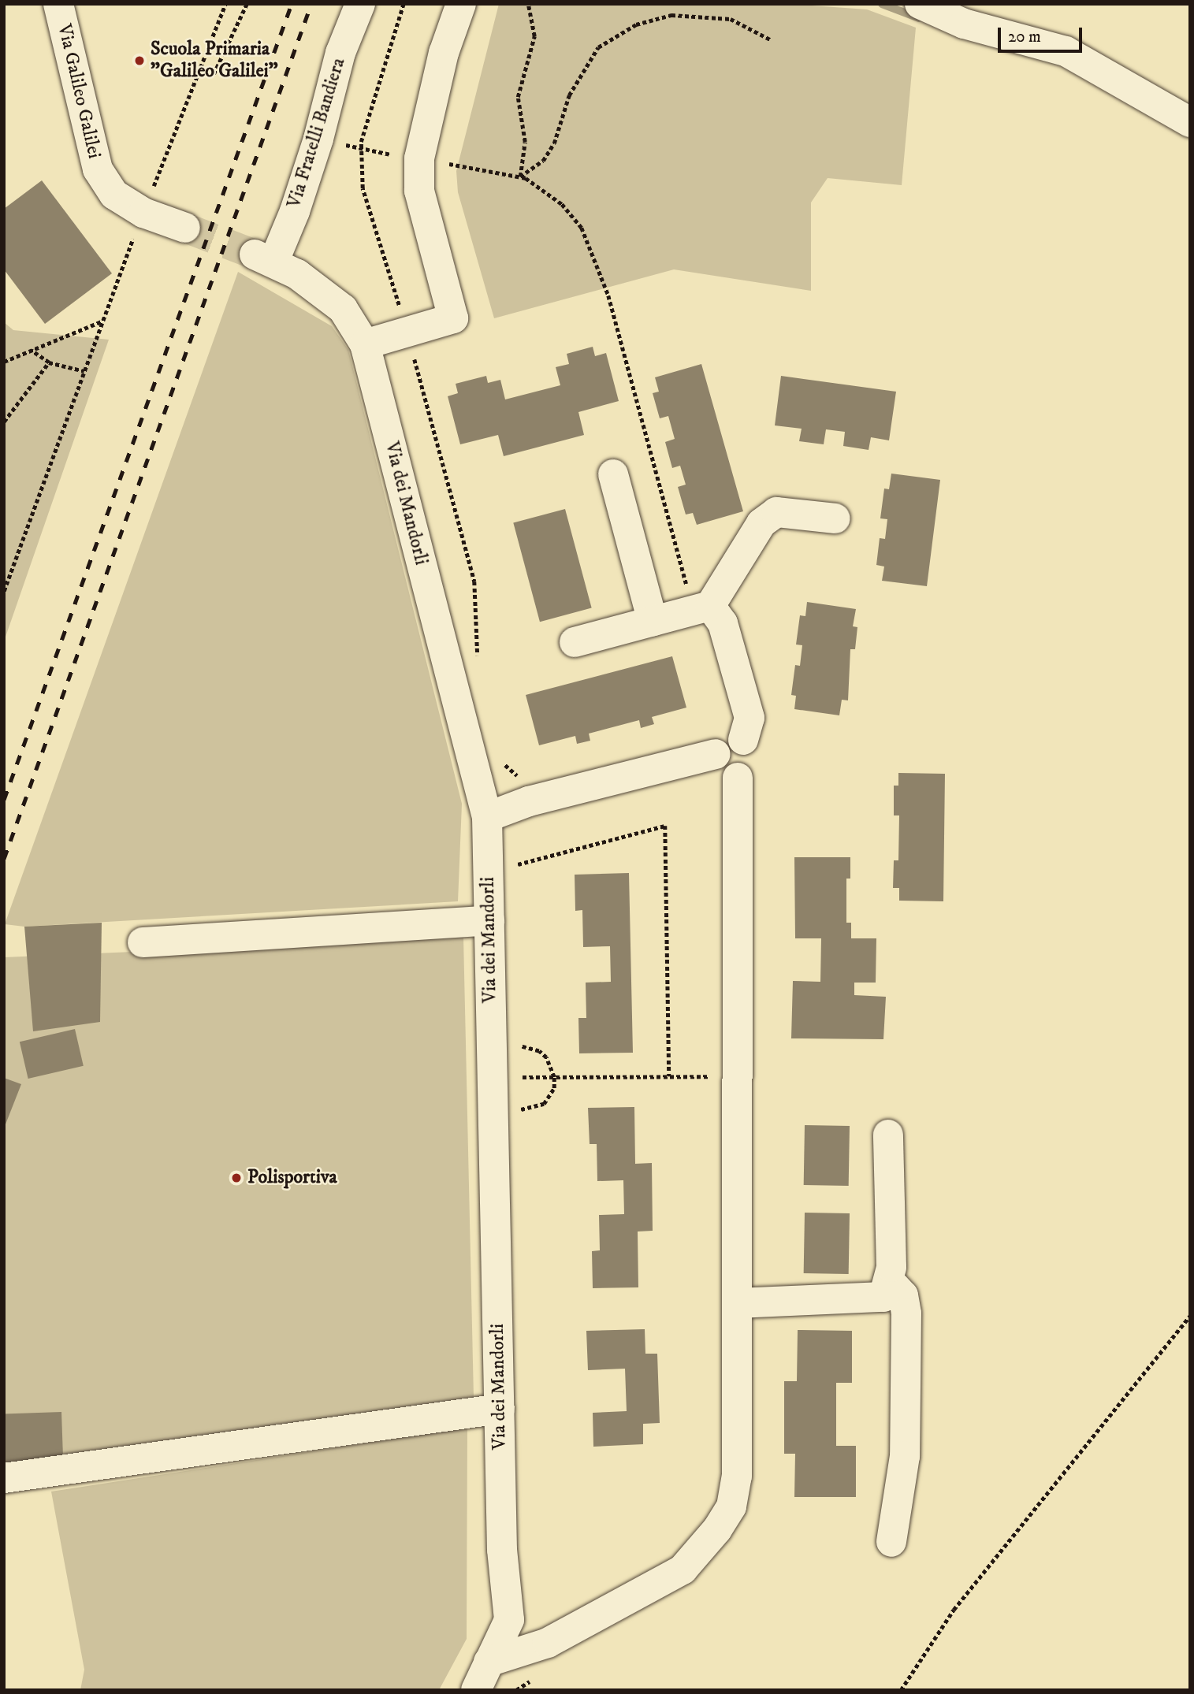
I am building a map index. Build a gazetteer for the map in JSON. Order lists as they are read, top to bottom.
{
  "streets": {
    "street": ["Via Galileo Galilei", "Via Fratelli Bandiera", "Via dei Mandorli"]
  },
  "crossings": [
    ["Via Fratelli Bandiera", "Via dei Mandorli"]
  ],
  "places": ["Scuola Primaria \"Galileo Galilei\"", "Polisportiva"],
  "scale_bar": "20 m"
}
